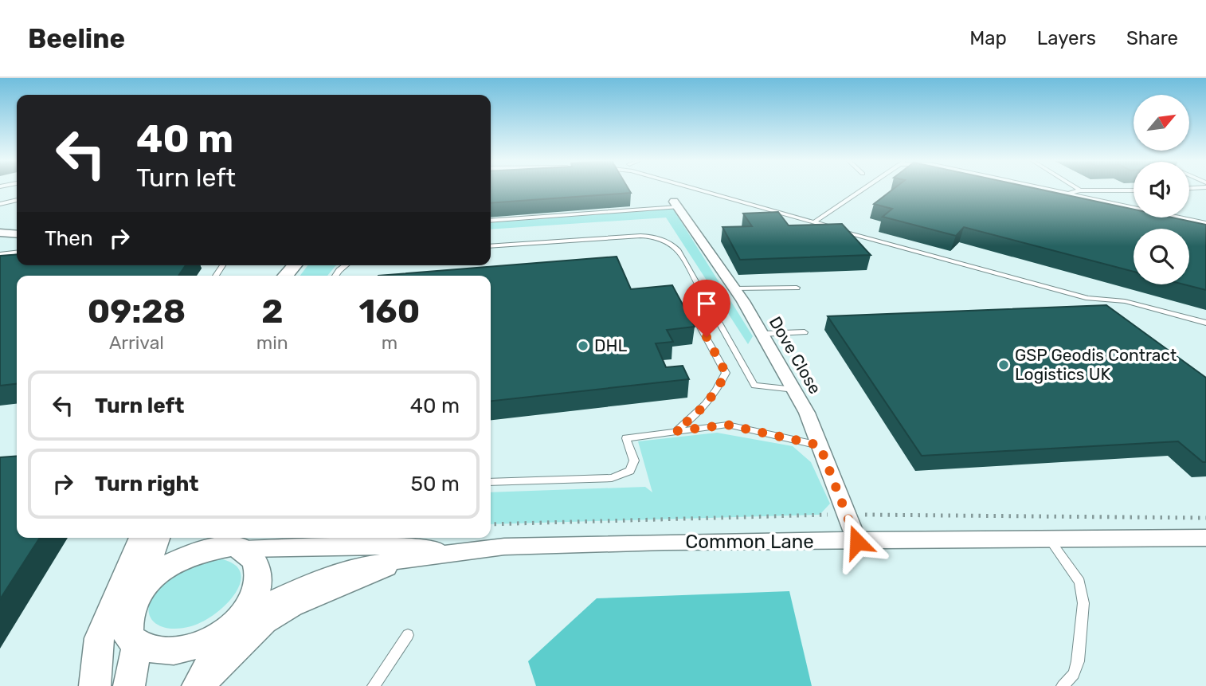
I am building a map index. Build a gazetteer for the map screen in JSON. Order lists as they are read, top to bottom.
{
  "streets": {
    "street": ["Dove Close", "Common Lane"]
  },
  "crossings": [
    ["Dove Close", "Common Lane"]
  ],
  "places": ["DHL", "GSP Geodis Contract Logistics UK"],
  "north": "top right",
  "page": {
    "header": "Beeline",
    "nav": ["Map", "Layers", "Share"],
    "turn": ["40 m", "Turn left"],
    "then": "Then",
    "eta": [
      "09:28",
      "Arrival",
      "2",
      "min",
      "160",
      "m"
    ],
    "list": [
      {
        "name": "Turn left",
        "value": "40 m"
      },
      {
        "name": "Turn right",
        "value": "50 m"
      }
    ]
  }
}
